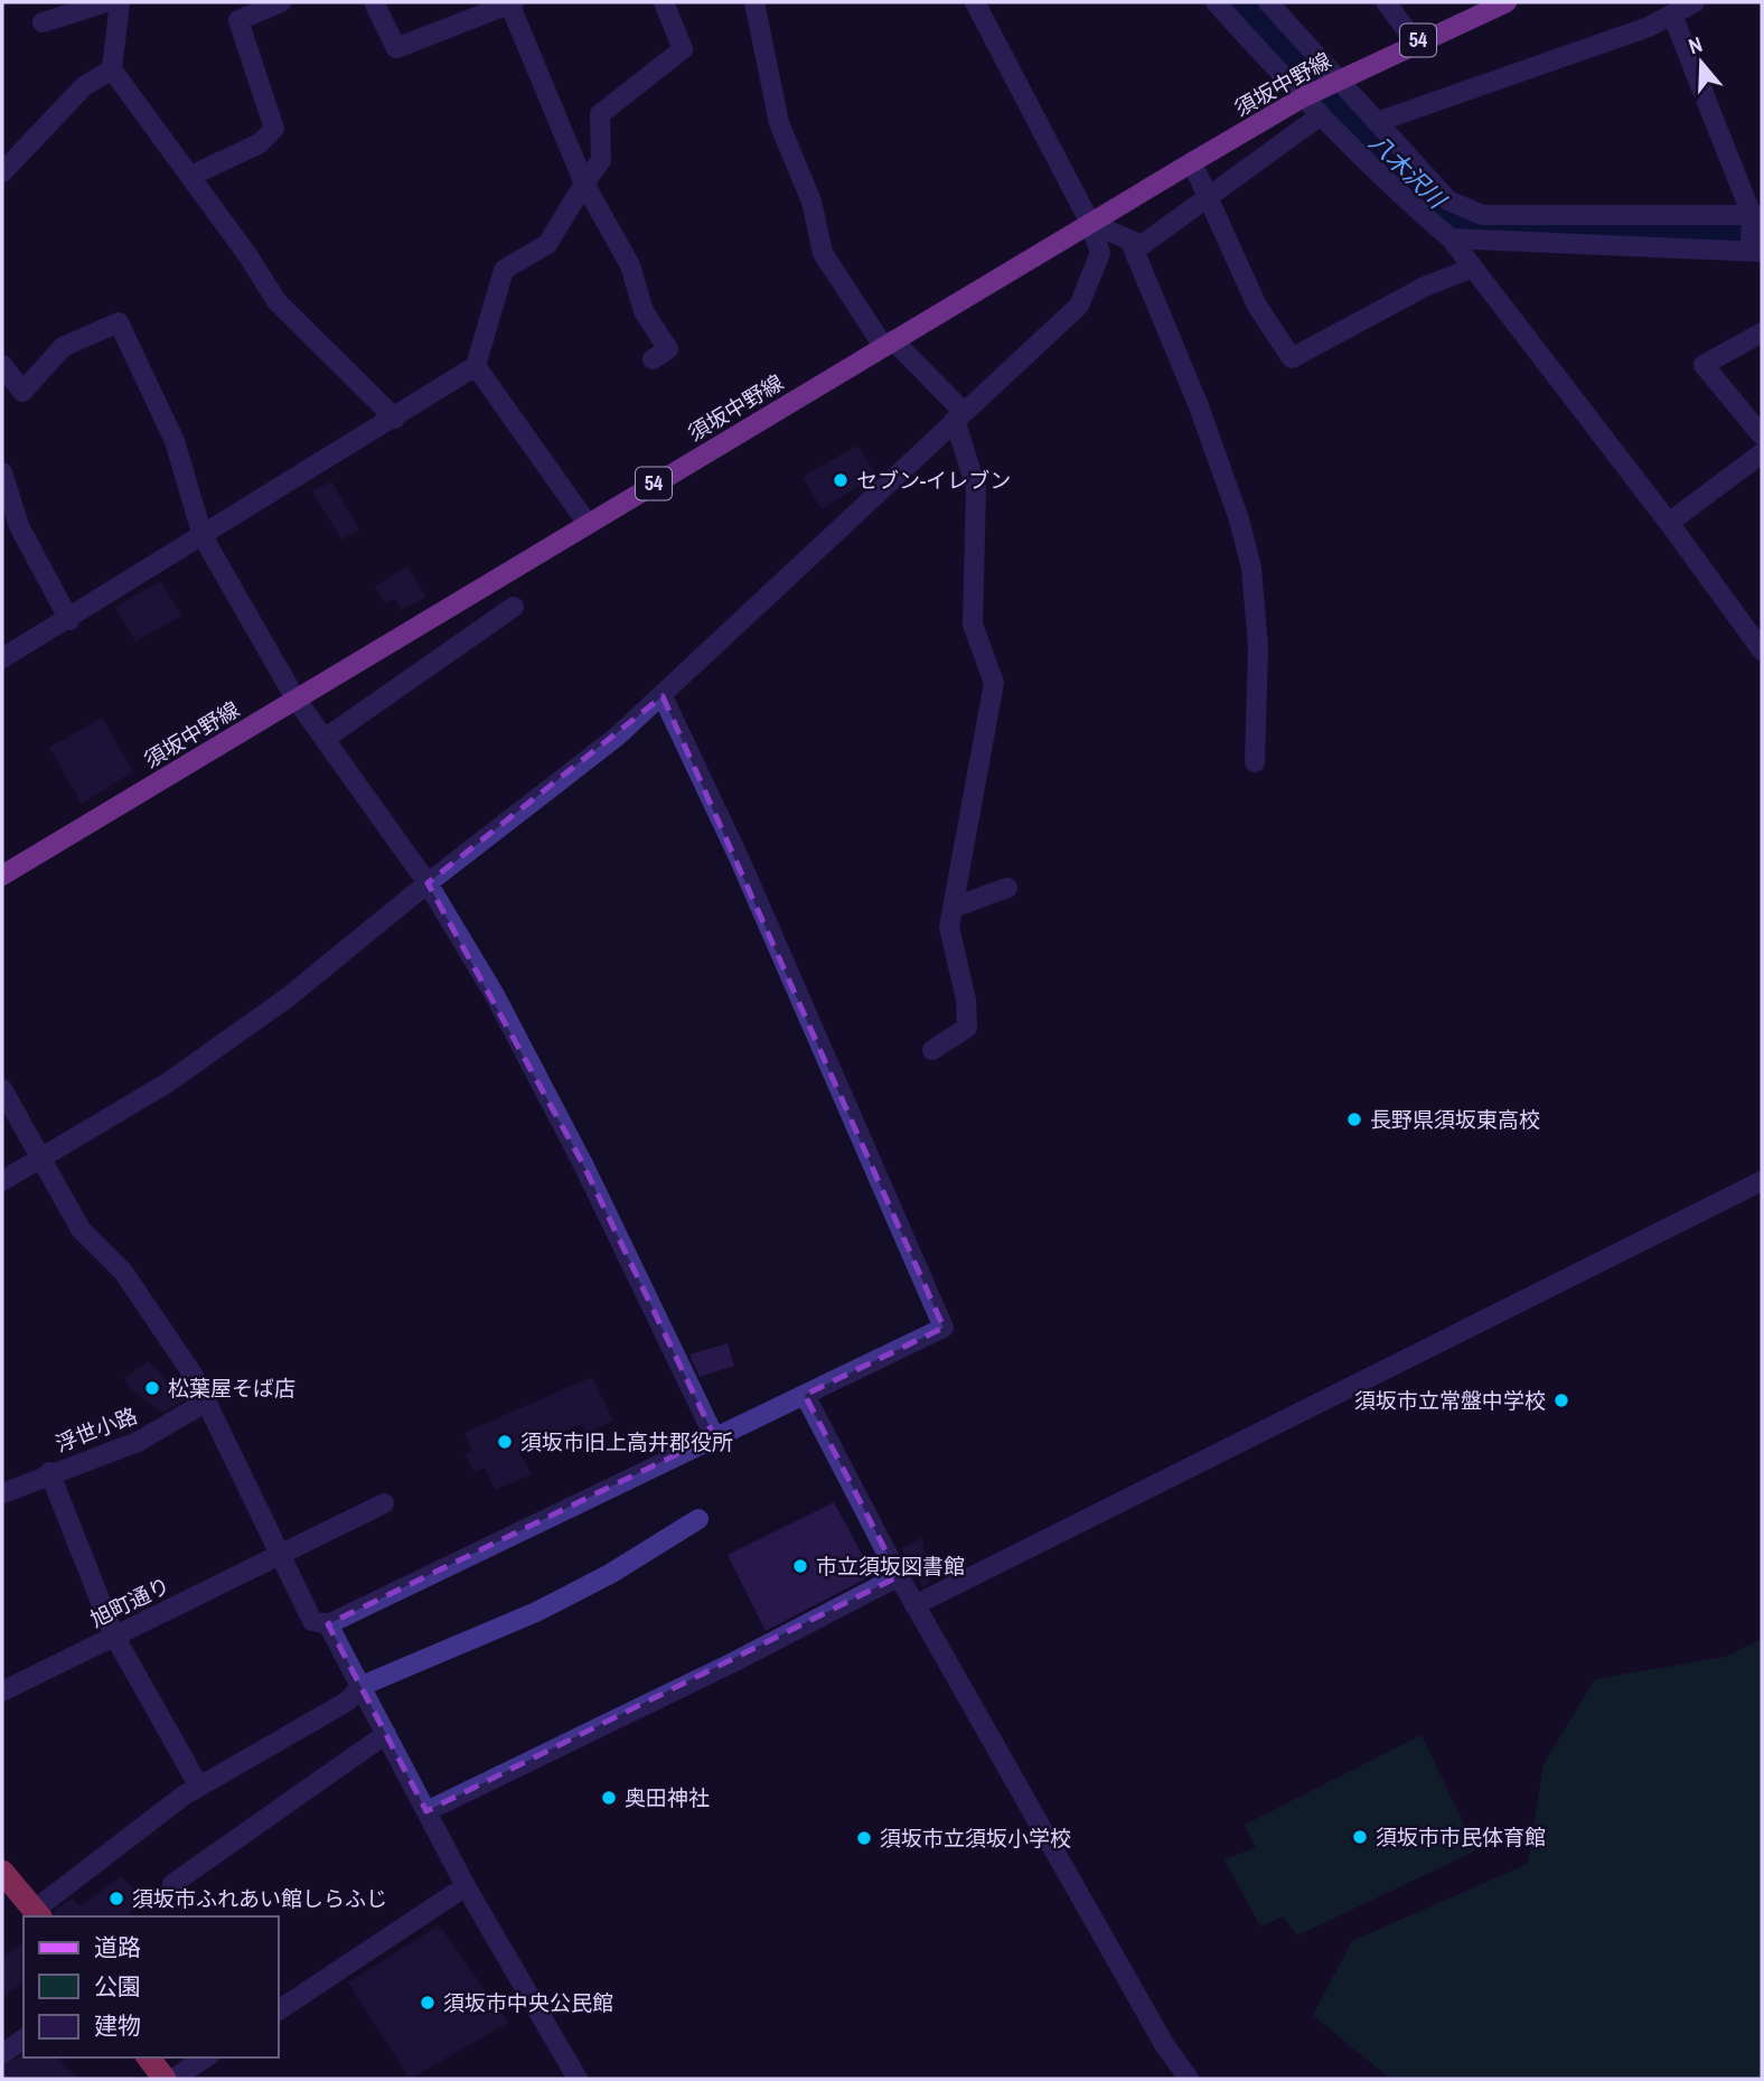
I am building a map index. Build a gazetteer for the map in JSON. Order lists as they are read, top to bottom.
{
  "streets": {
    "main road": ["54", "須坂中野線"],
    "street": ["浮世小路", "旭町通り"]
  },
  "water": ["八木沢川"],
  "places": [
    "セブン-イレブン",
    "長野県須坂東高校",
    "松葉屋そば店",
    "須坂市立常盤中学校",
    "須坂市旧上高井郡役所",
    "市立須坂図書館",
    "奥田神社",
    "須坂市市民体育館",
    "須坂市立須坂小学校",
    "須坂市ふれあい館しらふじ",
    "須坂市中央公民館"
  ],
  "legend": ["道路", "公園", "建物"],
  "north": "top"
}
